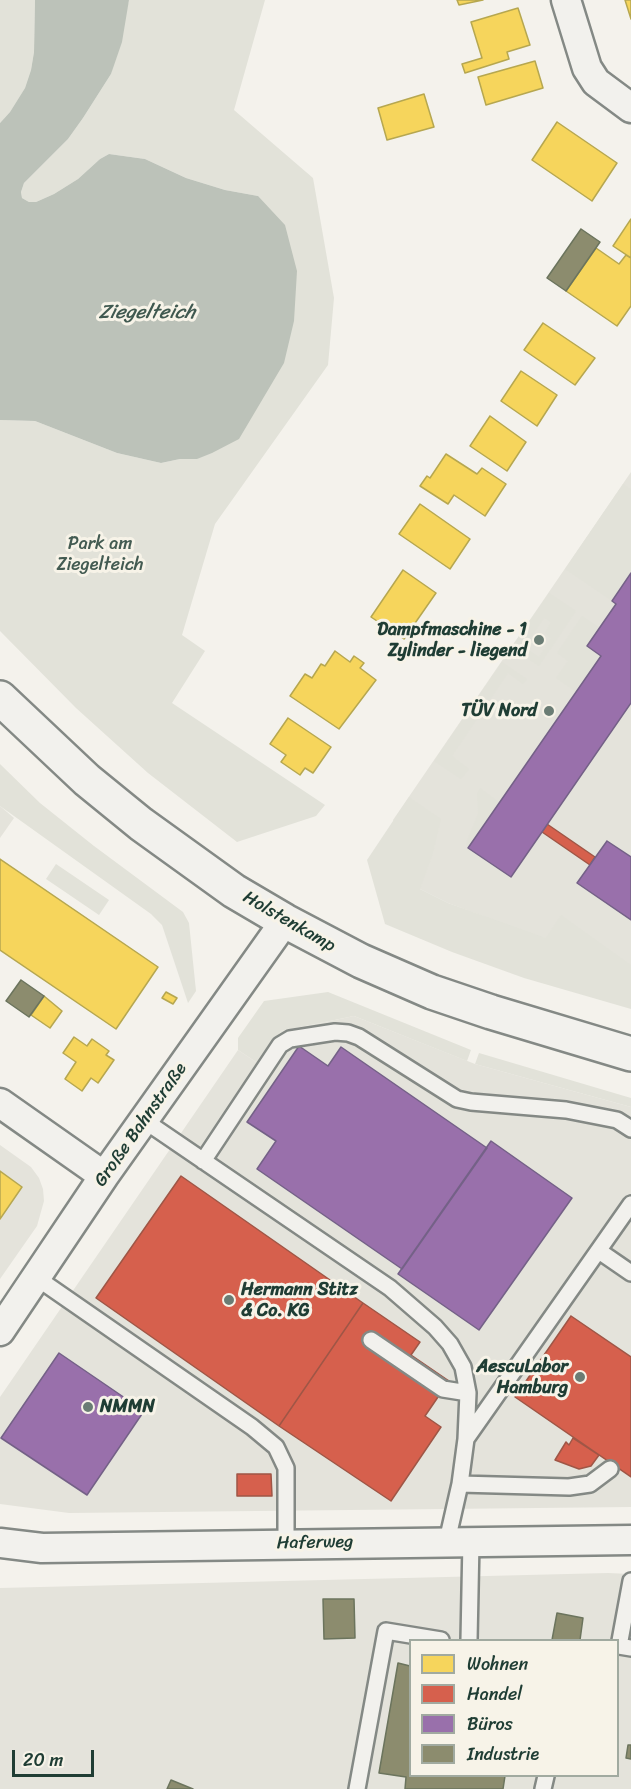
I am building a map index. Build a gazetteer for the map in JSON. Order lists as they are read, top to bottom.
{
  "streets": {
    "main road": ["Holstenkamp"],
    "street": ["Große Bahnstraße", "Haferweg"]
  },
  "crossings": [
    ["Holstenkamp", "Große Bahnstraße"]
  ],
  "water": ["Ziegelteich"],
  "parks": ["Park am Ziegelteich"],
  "places": [
    "Dampfmaschine - 1 Zylinder - liegend",
    "TÜV Nord",
    "Hermann Stitz & Co. KG",
    "AescuLabor Hamburg",
    "NMMN"
  ],
  "legend": [
    "Wohnen",
    "Handel",
    "Büros",
    "Industrie"
  ],
  "scale_bar": "20 m"
}
